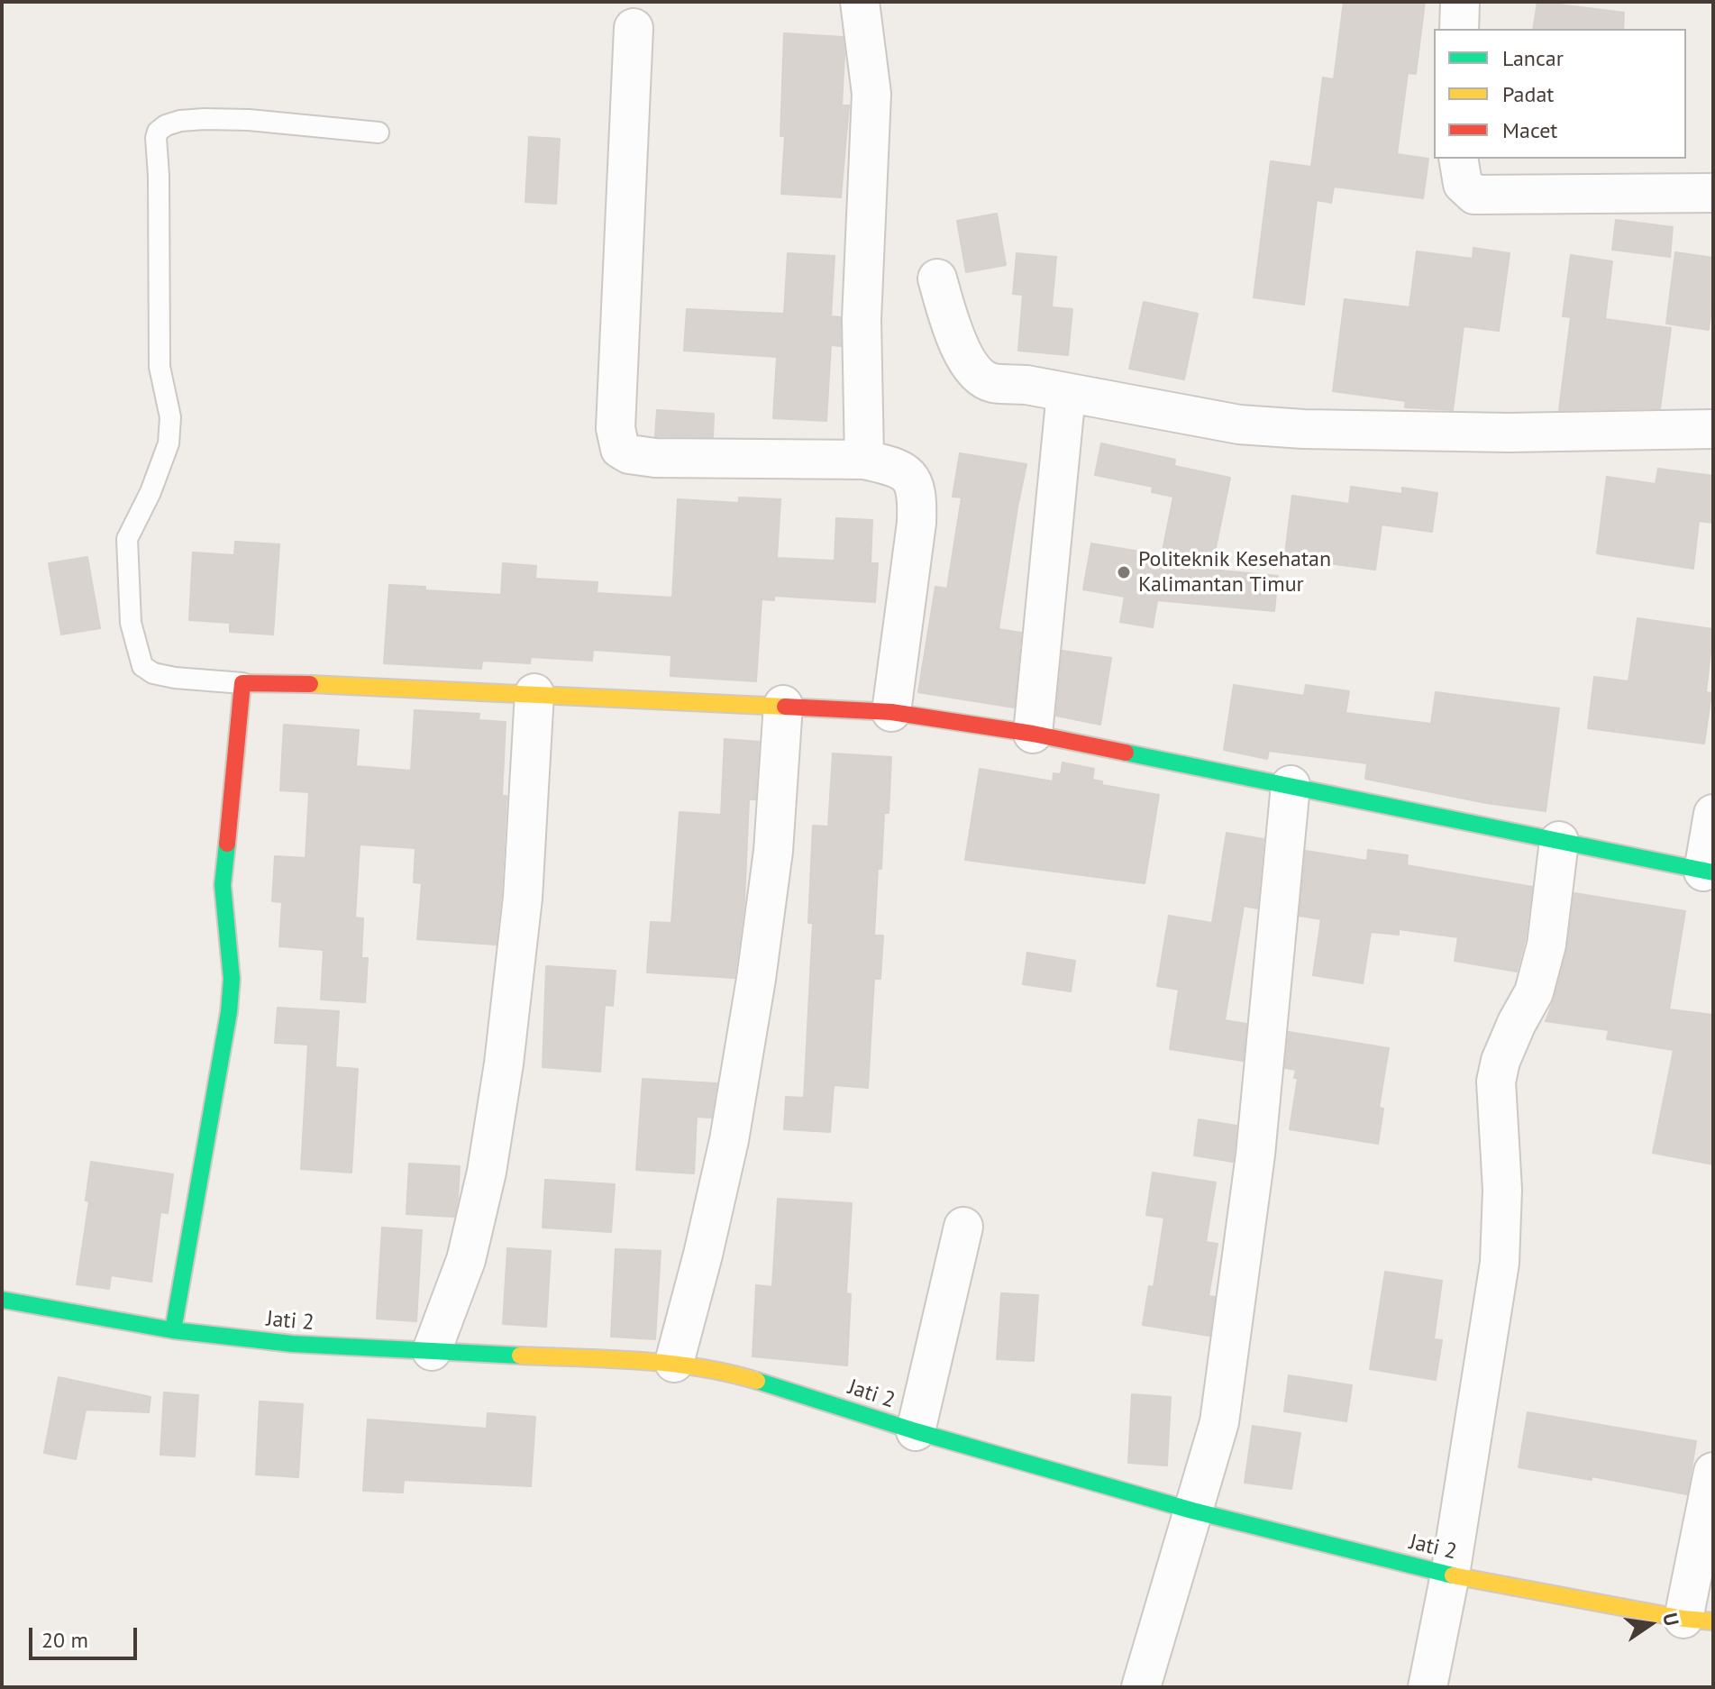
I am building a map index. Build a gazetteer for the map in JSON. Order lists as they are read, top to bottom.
{
  "streets": {
    "street": ["Jati 2"]
  },
  "places": ["Politeknik Kesehatan Kalimantan Timur"],
  "legend": ["Lancar", "Padat", "Macet"],
  "scale_bar": "20 m",
  "north": "right"
}
